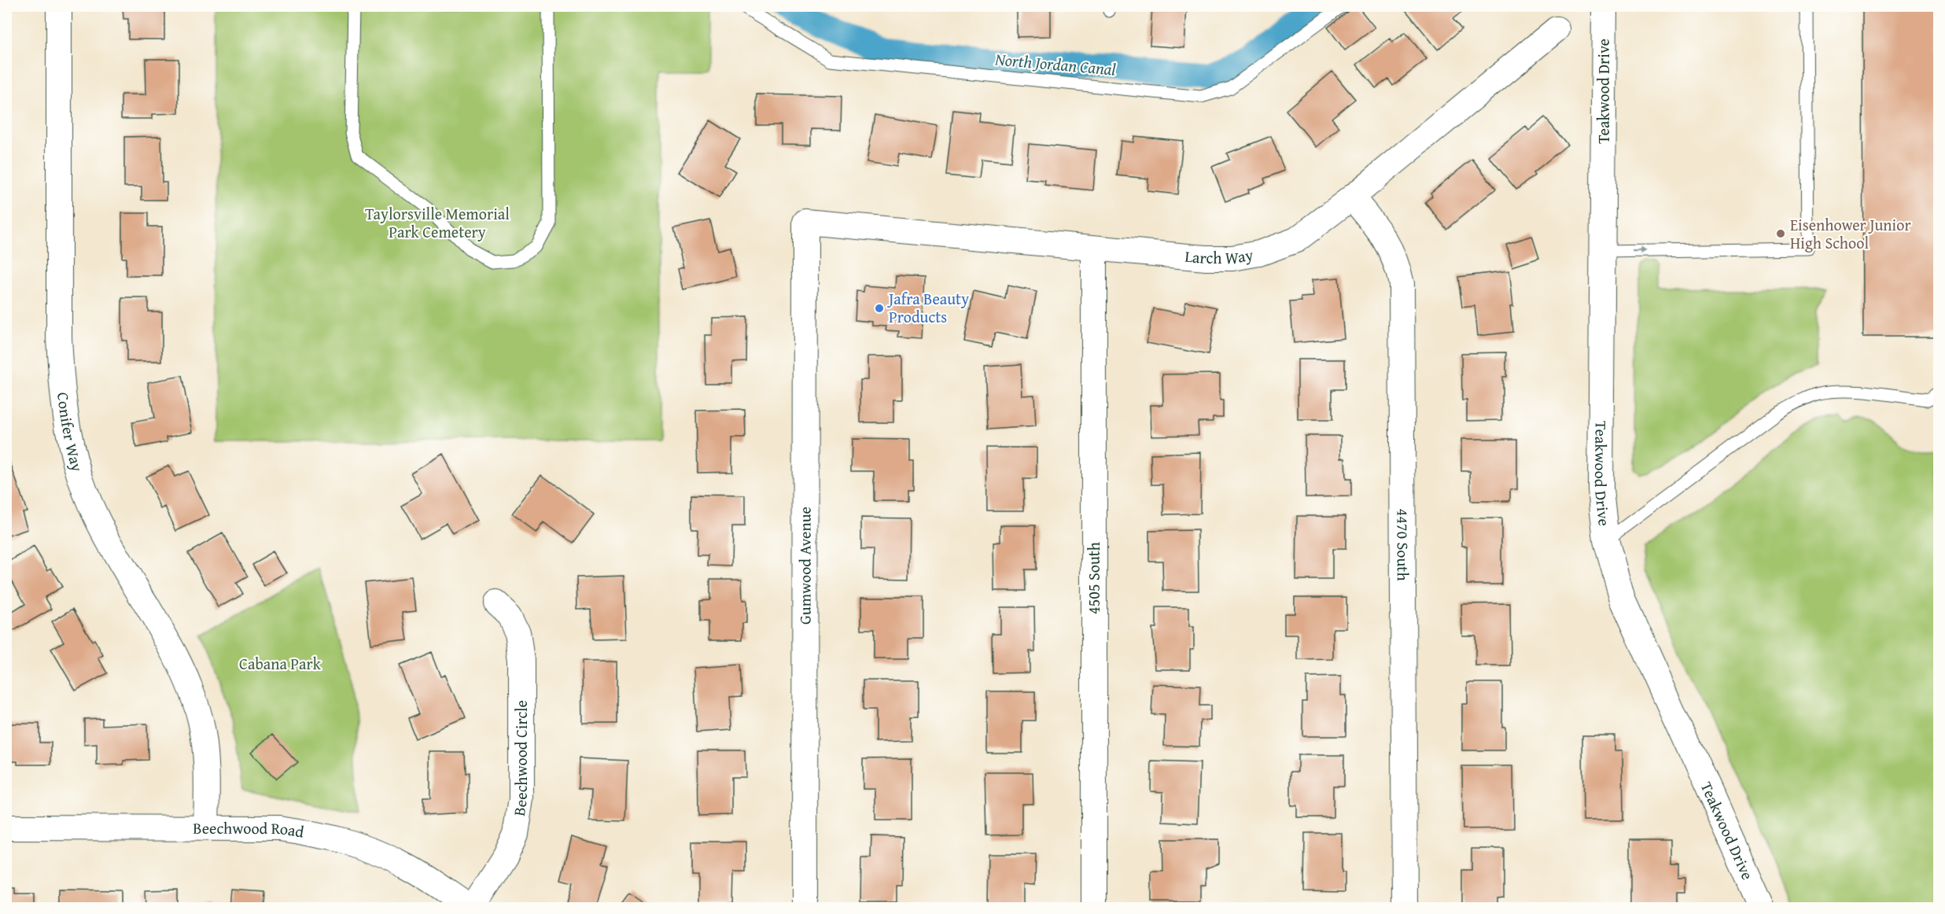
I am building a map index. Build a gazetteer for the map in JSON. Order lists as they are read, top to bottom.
{
  "streets": {
    "street": [
      "Teakwood Drive",
      "Larch Way",
      "Conifer Way",
      "4470 South",
      "Gumwood Avenue",
      "4505 South",
      "Beechwood Circle",
      "Beechwood Road"
    ]
  },
  "crossings": [
    ["Larch Way", "4470 South"],
    ["Larch Way", "Gumwood Avenue"],
    ["Larch Way", "4505 South"],
    ["Conifer Way", "Beechwood Road"],
    ["Beechwood Circle", "Beechwood Road"]
  ],
  "water": ["North Jordan Canal"],
  "parks": ["Taylorsville Memorial Park Cemetery", "Cabana Park"],
  "places": ["Eisenhower Junior High School", "Jafra Beauty Products"]
}
